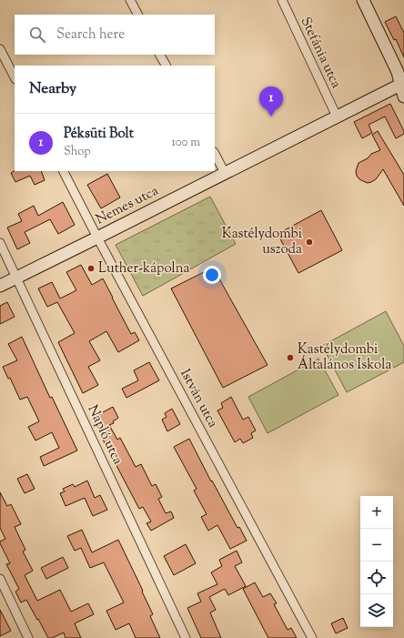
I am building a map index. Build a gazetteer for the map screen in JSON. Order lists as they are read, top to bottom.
{
  "streets": {
    "street": [
      "Stefánia utca",
      "Nemes utca",
      "István utca",
      "Napló utca"
    ]
  },
  "crossings": [
    ["Stefánia utca", "Nemes utca"],
    ["Nemes utca", "István utca"],
    ["Nemes utca", "Napló utca"]
  ],
  "places": ["Kastélydombi uszoda", "Luther-kápolna", "Kastélydombi Általános Iskola"],
  "page": {
    "search": "Search here",
    "heading": "Nearby",
    "pins": "1",
    "list": [
      {
        "mark": "1",
        "name": "Péksüti Bolt",
        "note": "Shop",
        "value": "100 m"
      }
    ],
    "map_buttons": ["+", "−"]
  }
}
